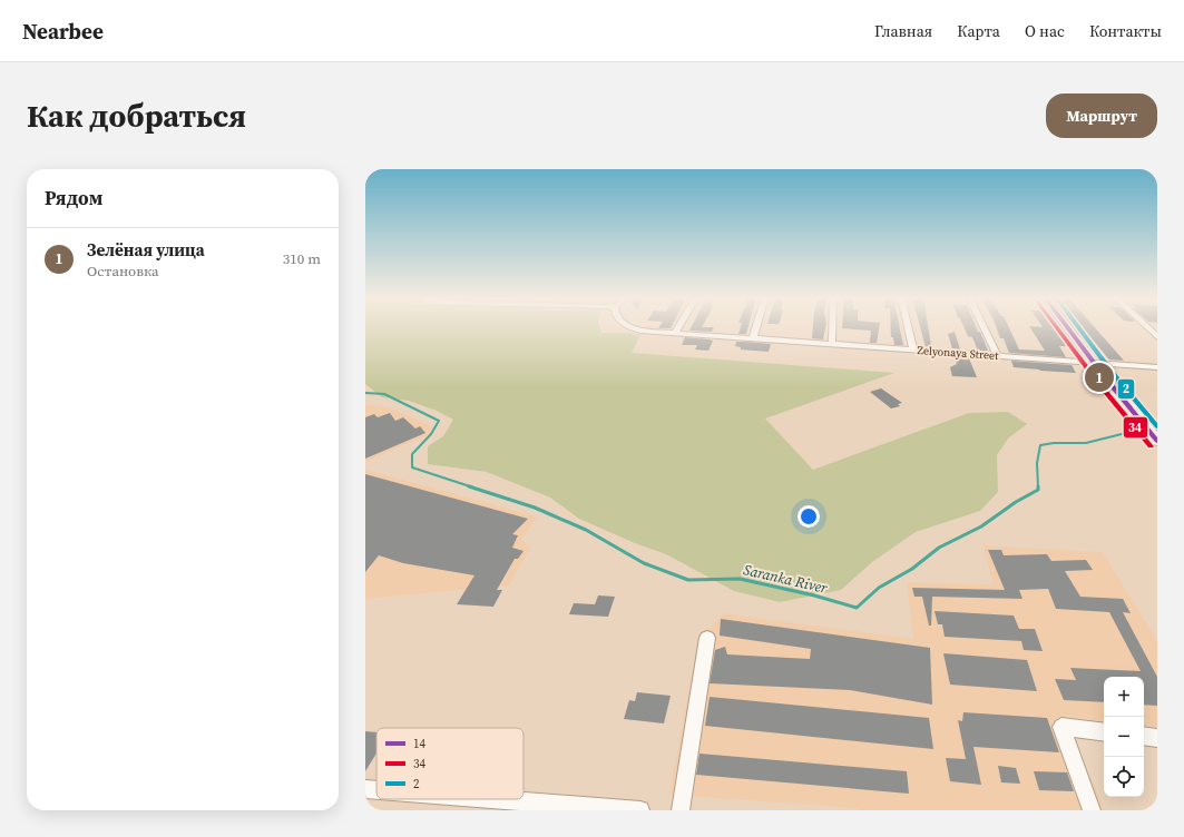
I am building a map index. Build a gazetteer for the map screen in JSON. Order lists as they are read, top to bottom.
{
  "streets": {
    "street": ["Zelyonaya Street"]
  },
  "water": ["Saranka River"],
  "lines": ["transit line 14", "transit line 34", "transit line 2"],
  "legend": ["14", "34", "2"],
  "page": {
    "header": "Nearbee",
    "nav": [
      "Главная",
      "Карта",
      "О нас",
      "Контакты"
    ],
    "buttons": "Маршрут",
    "title": "Как добраться",
    "heading": "Рядом",
    "list": [
      {
        "mark": "1",
        "name": "Зелёная улица",
        "note": "Остановка",
        "value": "310 m"
      }
    ],
    "pins": "1",
    "map_buttons": ["+", "−"]
  }
}
